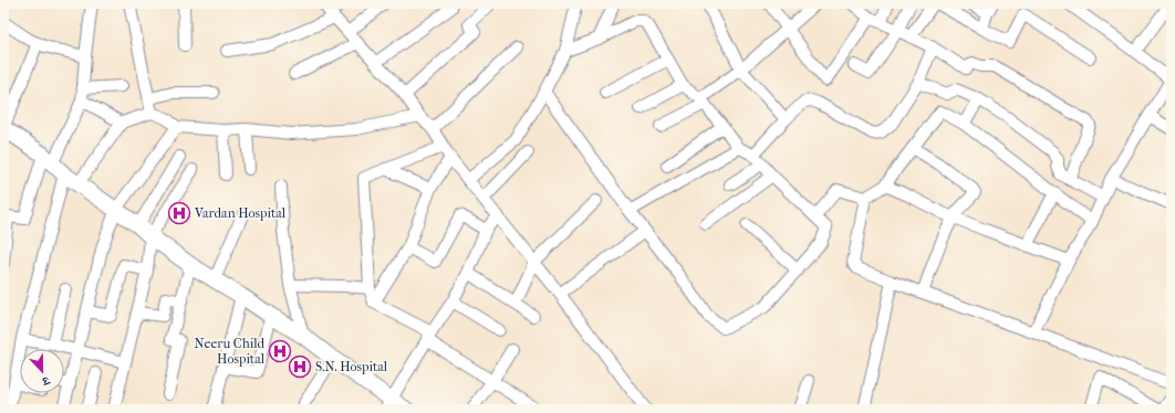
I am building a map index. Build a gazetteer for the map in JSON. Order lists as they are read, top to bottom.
{
  "places": {
    "hospital": ["Vardan Hospital", "Neeru Child Hospital", "S.N. Hospital"]
  },
  "north": "bottom"
}
